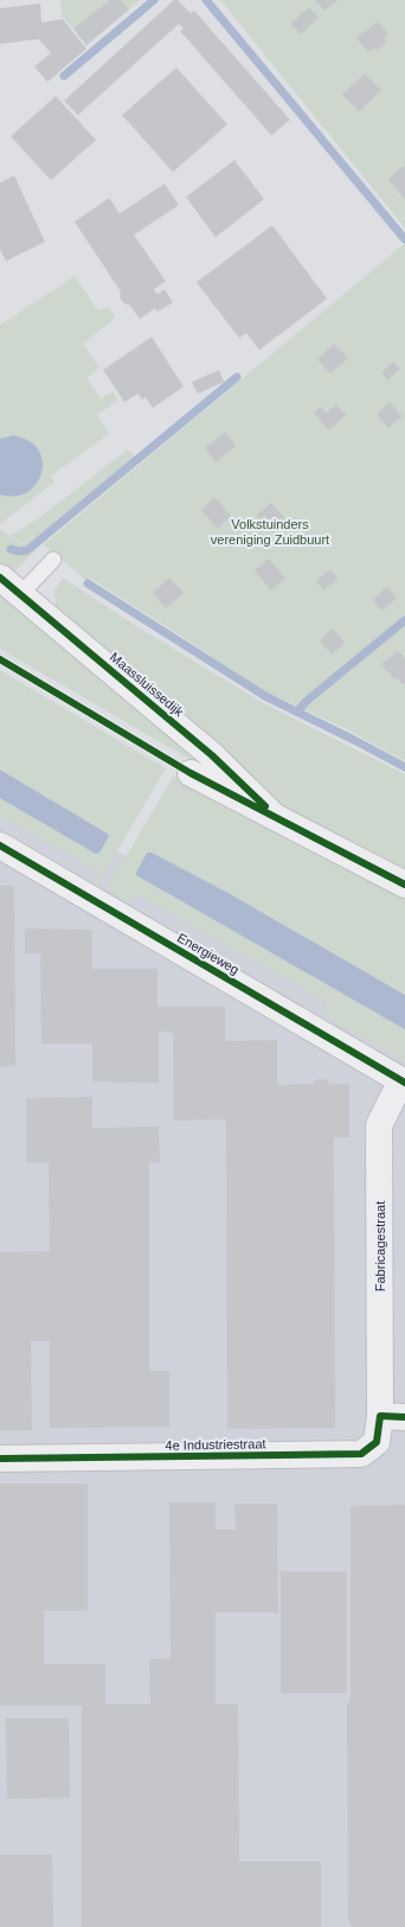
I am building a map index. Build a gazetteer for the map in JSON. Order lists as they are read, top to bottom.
{
  "streets": {
    "street": [
      "Maassluissedijk",
      "Energieweg",
      "Fabricagestraat",
      "4e Industriestraat"
    ]
  },
  "crossings": [
    ["Energieweg", "Fabricagestraat"],
    ["Fabricagestraat", "4e Industriestraat"]
  ],
  "parks": ["Volkstuinders vereniging Zuidbuurt"]
}
